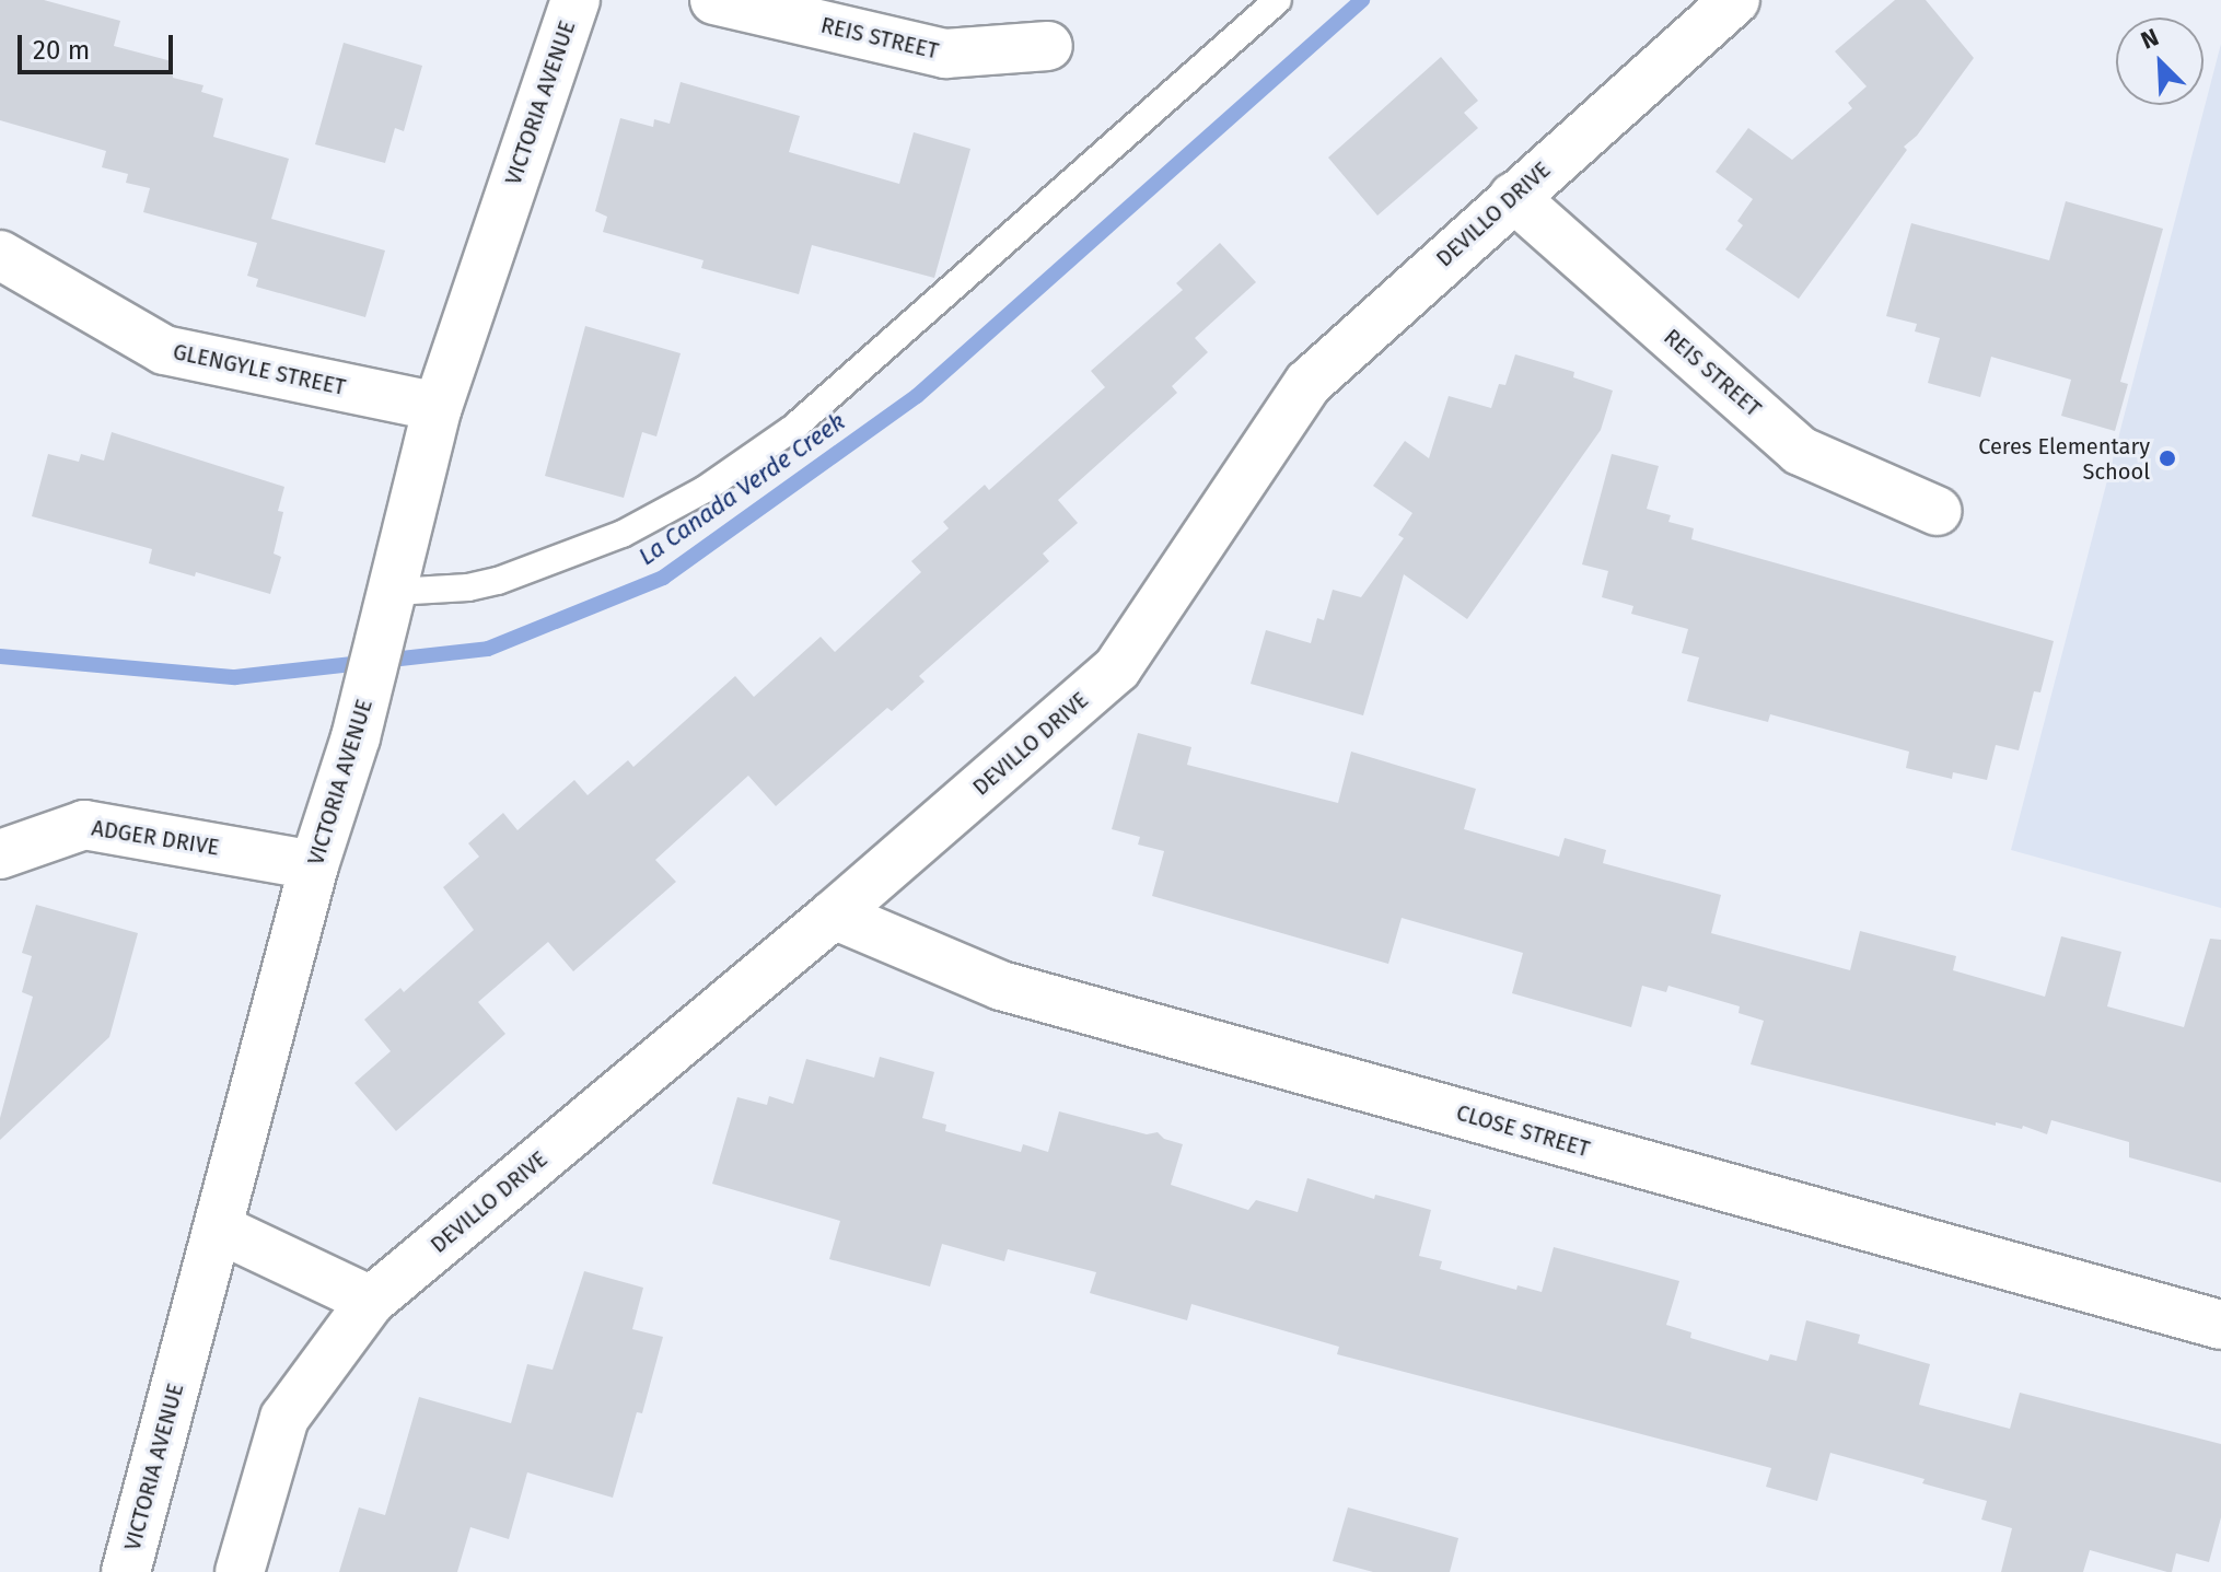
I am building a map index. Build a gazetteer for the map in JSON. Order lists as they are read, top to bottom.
{
  "streets": {
    "street": [
      "REIS STREET",
      "VICTORIA AVENUE",
      "DEVILLO DRIVE",
      "GLENGYLE STREET",
      "ADGER DRIVE",
      "CLOSE STREET"
    ]
  },
  "crossings": [
    ["REIS STREET", "DEVILLO DRIVE"],
    ["VICTORIA AVENUE", "GLENGYLE STREET"],
    ["VICTORIA AVENUE", "ADGER DRIVE"],
    ["DEVILLO DRIVE", "CLOSE STREET"]
  ],
  "water": ["La Canada Verde Creek"],
  "places": ["Ceres Elementary School"],
  "scale_bar": "20 m",
  "north": "top left"
}
